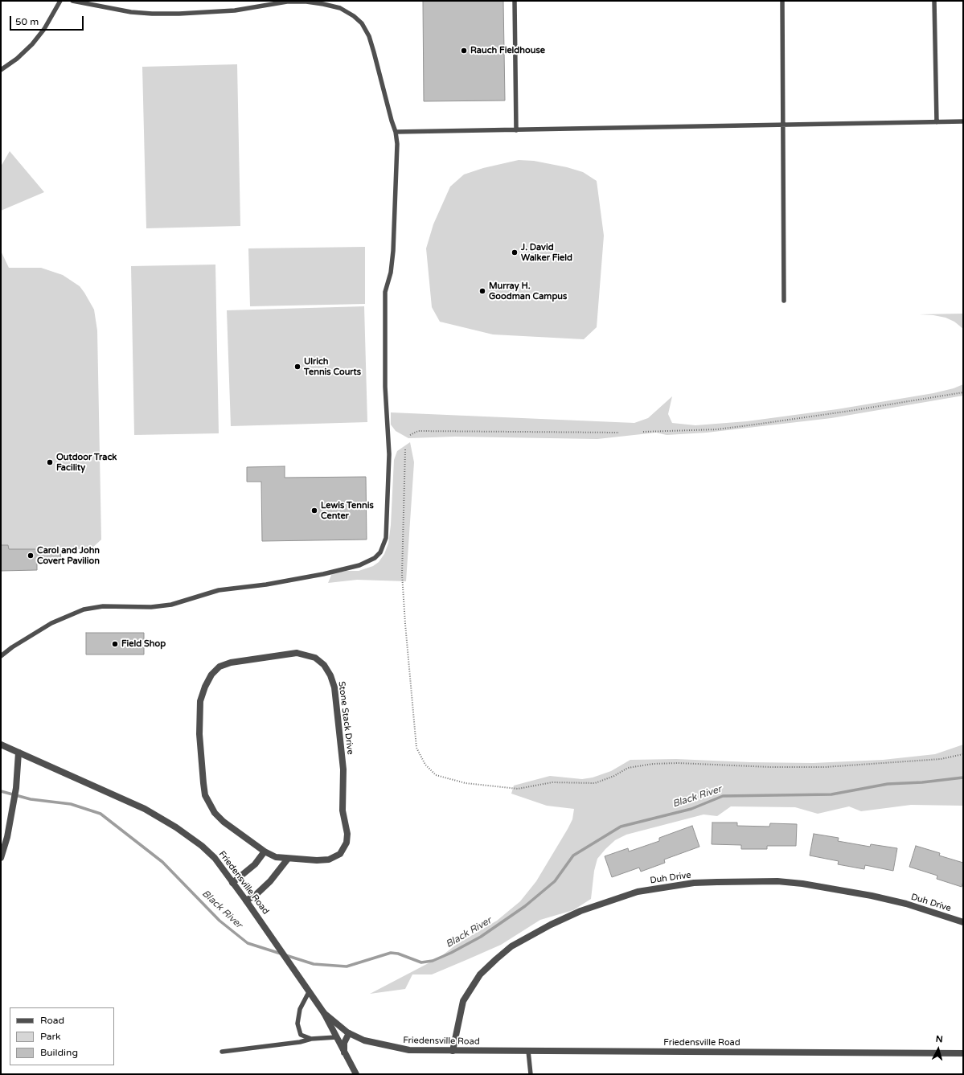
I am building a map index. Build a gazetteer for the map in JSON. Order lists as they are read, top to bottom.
{
  "streets": {
    "street": ["Stone Stack Drive", "Duh Drive", "Friedensville Road"]
  },
  "crossings": [
    ["Duh Drive", "Friedensville Road"]
  ],
  "water": ["Black River"],
  "places": [
    "Rauch Fieldhouse",
    "J. David Walker Field",
    "Murray H. Goodman Campus",
    "Ulrich Tennis Courts",
    "Outdoor Track Facility",
    "Lewis Tennis Center",
    "Carol and John Covert Pavilion",
    "Field Shop"
  ],
  "legend": ["Road", "Park", "Building"],
  "scale_bar": "50 m",
  "north": "top"
}
